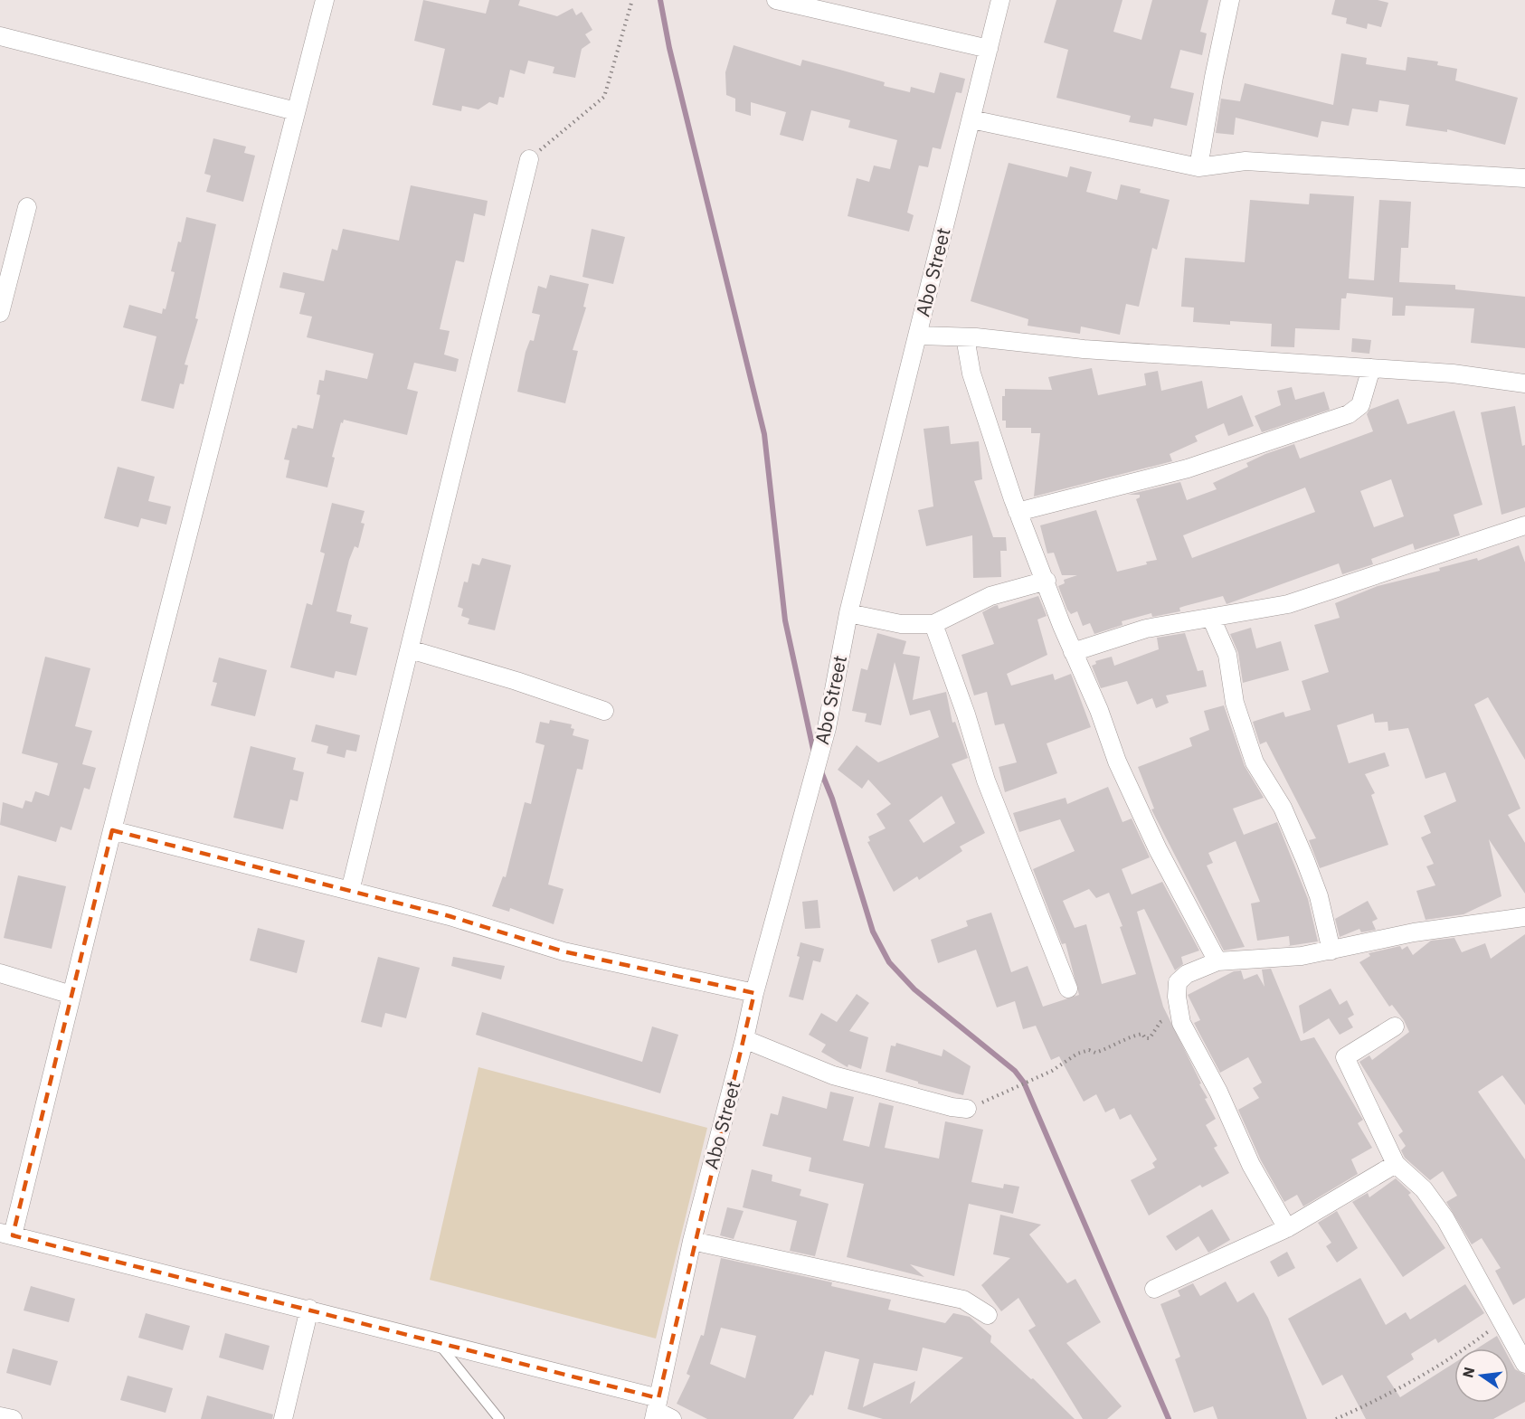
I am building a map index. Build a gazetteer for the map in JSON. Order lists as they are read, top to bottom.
{
  "streets": {
    "street": ["Abo Street"]
  },
  "north": "left"
}
